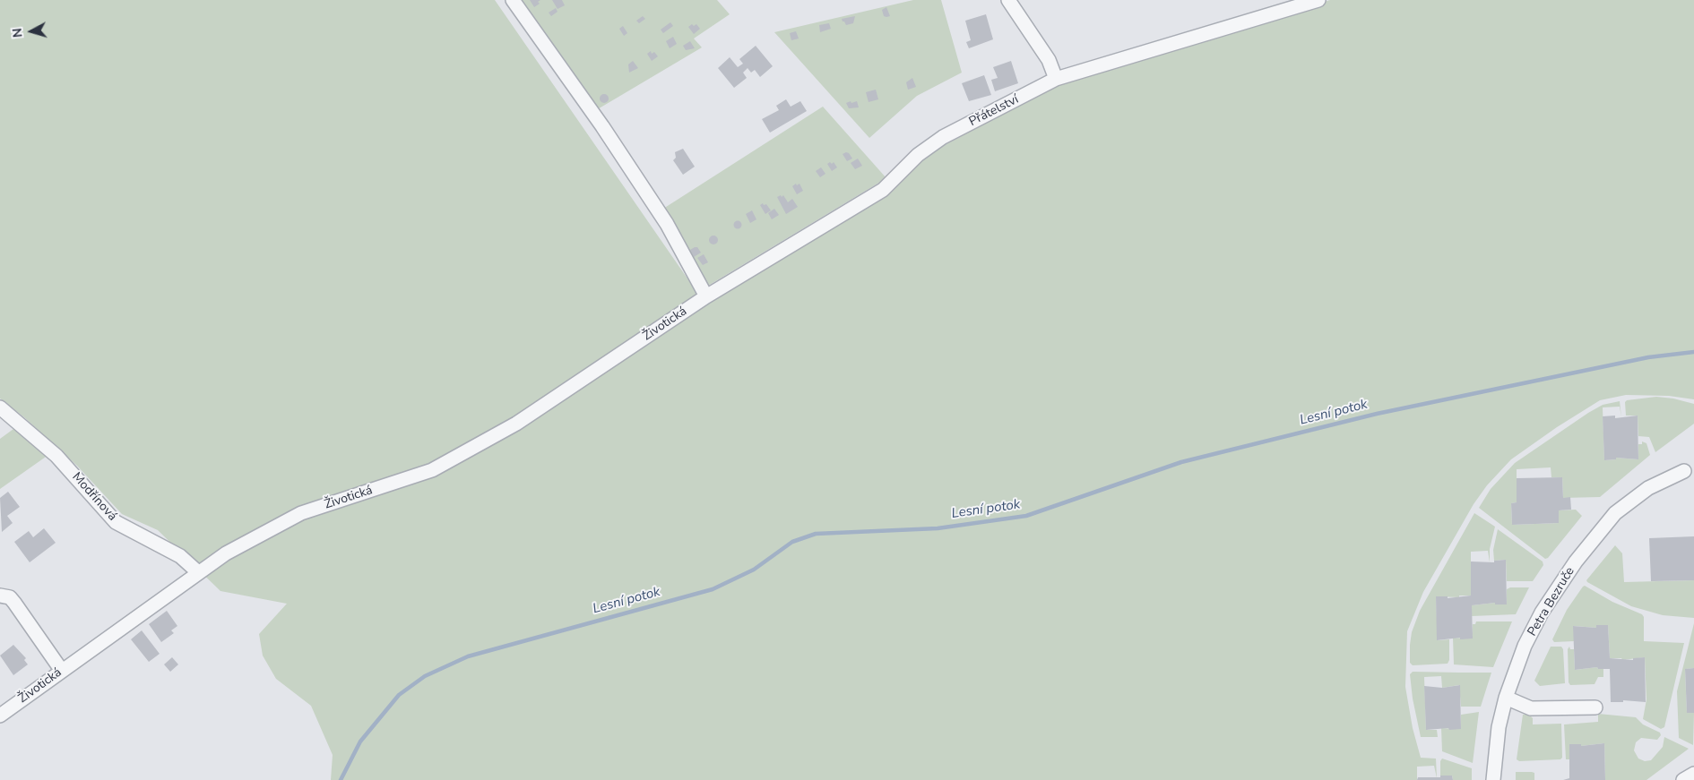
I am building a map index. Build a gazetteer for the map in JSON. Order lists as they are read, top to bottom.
{
  "streets": {
    "street": [
      "Přátelství",
      "Životická",
      "Modřínová",
      "Petra Bezruče"
    ]
  },
  "crossings": [
    ["Přátelství", "Životická"],
    ["Životická", "Modřínová"]
  ],
  "water": ["Lesní potok"],
  "north": "left"
}
